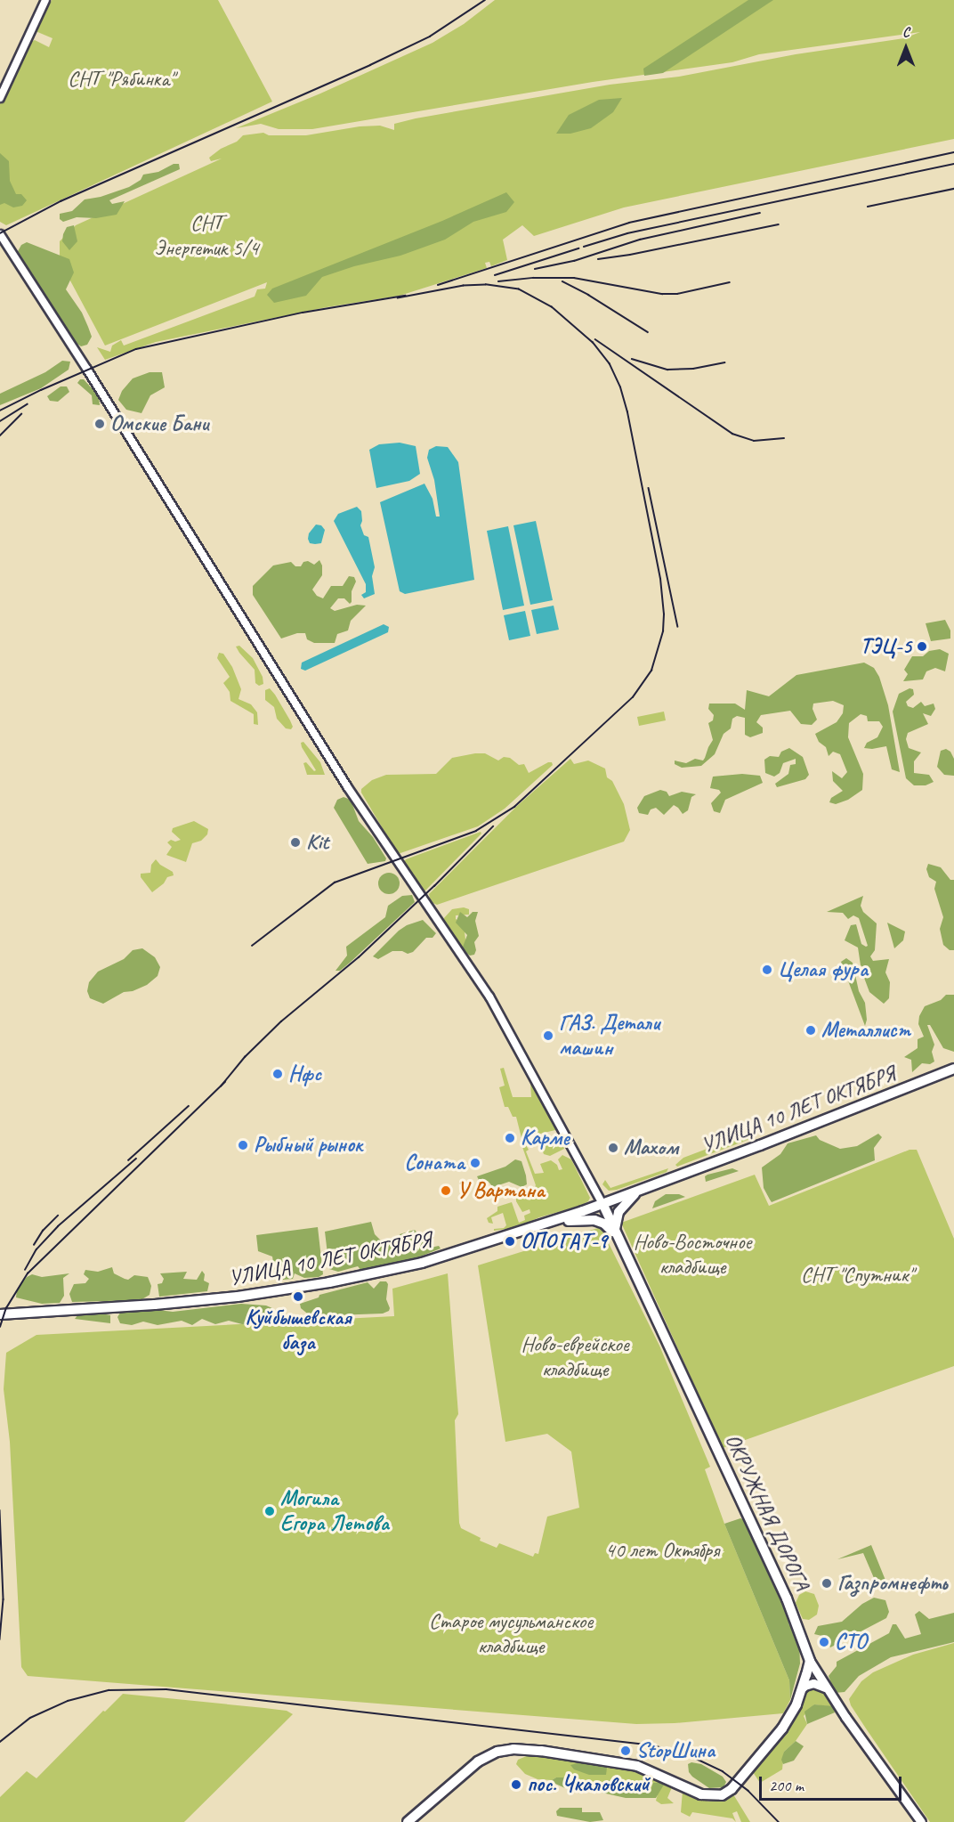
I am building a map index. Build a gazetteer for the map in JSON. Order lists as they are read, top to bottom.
{
  "streets": {
    "main road": ["УЛИЦА 10 ЛЕТ ОКТЯБРЯ", "ОКРУЖНАЯ ДОРОГА"]
  },
  "crossings": [
    ["УЛИЦА 10 ЛЕТ ОКТЯБРЯ", "ОКРУЖНАЯ ДОРОГА"]
  ],
  "parks": [
    "СНТ \"Рябинка\"",
    "СНТ Энергетик 5/4",
    "Ново-Восточное кладбище",
    "СНТ \"Спутник\"",
    "Ново-еврейское кладбище",
    "40 лет Октября",
    "Старое мусульманское кладбище"
  ],
  "places": [
    "Омские Бани",
    "ТЭЦ-5",
    "Kit",
    "Целая фура",
    "Металлист",
    "ГАЗ. Детали машин",
    "Нфс",
    "Карме",
    "Рыбный рынок",
    "Махом",
    "Соната",
    "У Вартана",
    "ОПОГАТ-9",
    "Куйбышевская база",
    "Могила Егора Летова",
    "Газпромнефть",
    "СТО",
    "StopШина",
    "пос. Чкаловский"
  ],
  "scale_bar": "200 m",
  "north": "top"
}
